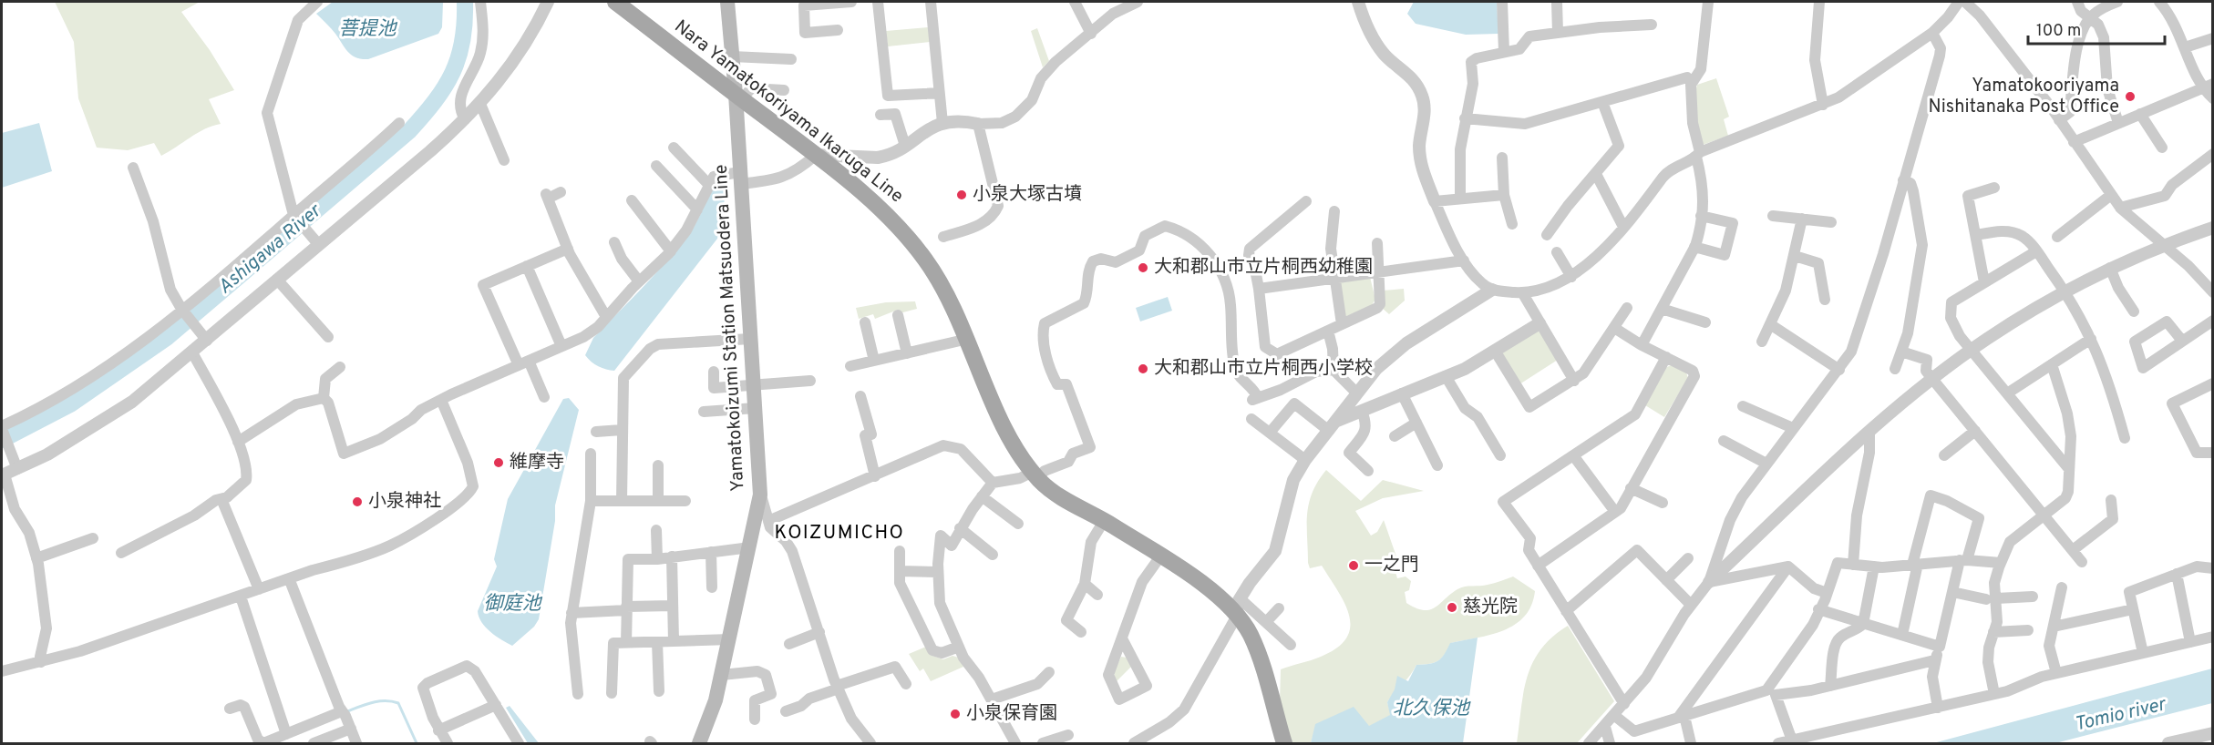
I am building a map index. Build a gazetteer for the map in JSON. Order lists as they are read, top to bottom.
{
  "streets": {
    "main road": ["Nara Yamatokoriyama Ikaruga Line", "Yamatokoizumi Station Matsuodera Line"]
  },
  "crossings": [
    ["Nara Yamatokoriyama Ikaruga Line", "Yamatokoizumi Station Matsuodera Line"]
  ],
  "districts": ["KOIZUMICHO"],
  "water": [
    "菩提池",
    "Ashigawa River",
    "御庭池",
    "北久保池",
    "Tomio river"
  ],
  "places": [
    "Yamatokooriyama Nishitanaka Post Office",
    "小泉大塚古墳",
    "大和郡山市立片桐西幼稚園",
    "大和郡山市立片桐西小学校",
    "維摩寺",
    "小泉神社",
    "一之門",
    "慈光院",
    "小泉保育園"
  ],
  "scale_bar": "100 m"
}
